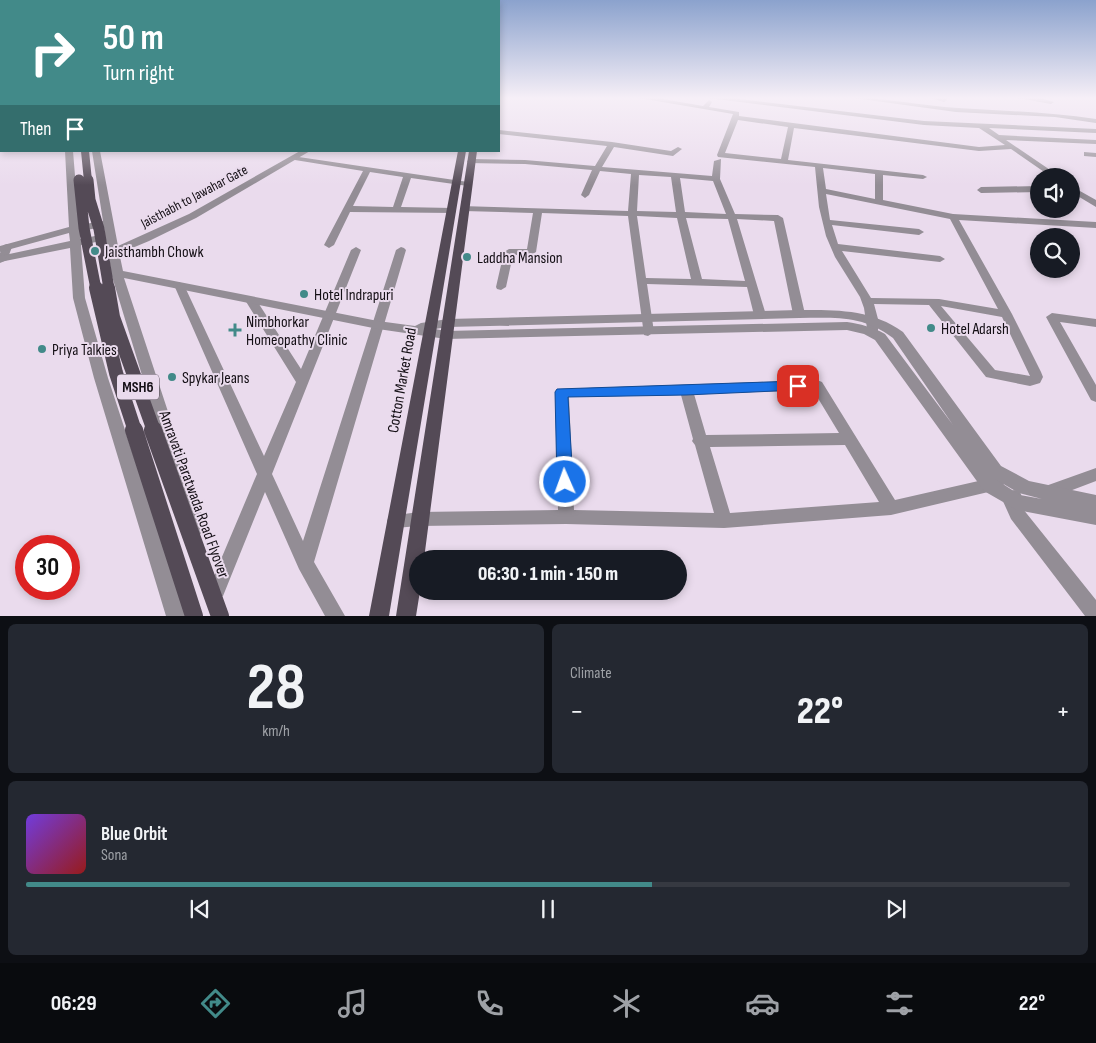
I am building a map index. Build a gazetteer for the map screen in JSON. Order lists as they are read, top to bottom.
{
  "streets": {
    "main road": ["Cotton Market Road", "MSH6", "Amravati Paratwada Road Flyover"],
    "street": ["Jaisthabh to Jawahar Gate"]
  },
  "places": {
    "other": [
      "Jaisthambh Chowk",
      "Laddha Mansion",
      "Hotel Indrapuri",
      "Hotel Adarsh",
      "Priya Talkies",
      "Spykar Jeans"
    ],
    "health": ["Nimbhorkar Homeopathy Clinic"]
  },
  "page": {
    "turn": ["50 m", "Turn right"],
    "then": "Then",
    "limit": "30",
    "trip": "06:30 · 1 min · 150 m",
    "tile": [
      ["28", "km/h"],
      "Climate"
    ],
    "heat": ["−", "22°", "+"],
    "song": ["Blue Orbit", "Sona"],
    "tabs": ["06:29", "22°"]
  }
}
